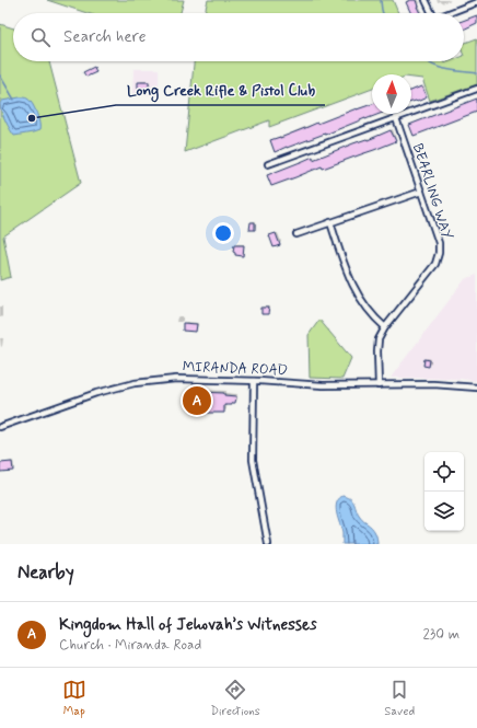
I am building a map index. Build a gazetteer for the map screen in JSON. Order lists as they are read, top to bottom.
{
  "streets": {
    "street": ["BEARLING WAY", "MIRANDA ROAD"]
  },
  "crossings": [
    ["BEARLING WAY", "MIRANDA ROAD"]
  ],
  "places": ["Long Creek Rifle & Pistol Club"],
  "north": "top",
  "page": {
    "search": "Search here",
    "pins": "A",
    "heading": "Nearby",
    "list": [
      {
        "mark": "A",
        "name": "Kingdom Hall of Jehovah’s Witnesses",
        "note": "Church · Miranda Road",
        "value": "230 m"
      }
    ],
    "nav": ["Map", "Directions", "Saved"]
  }
}
